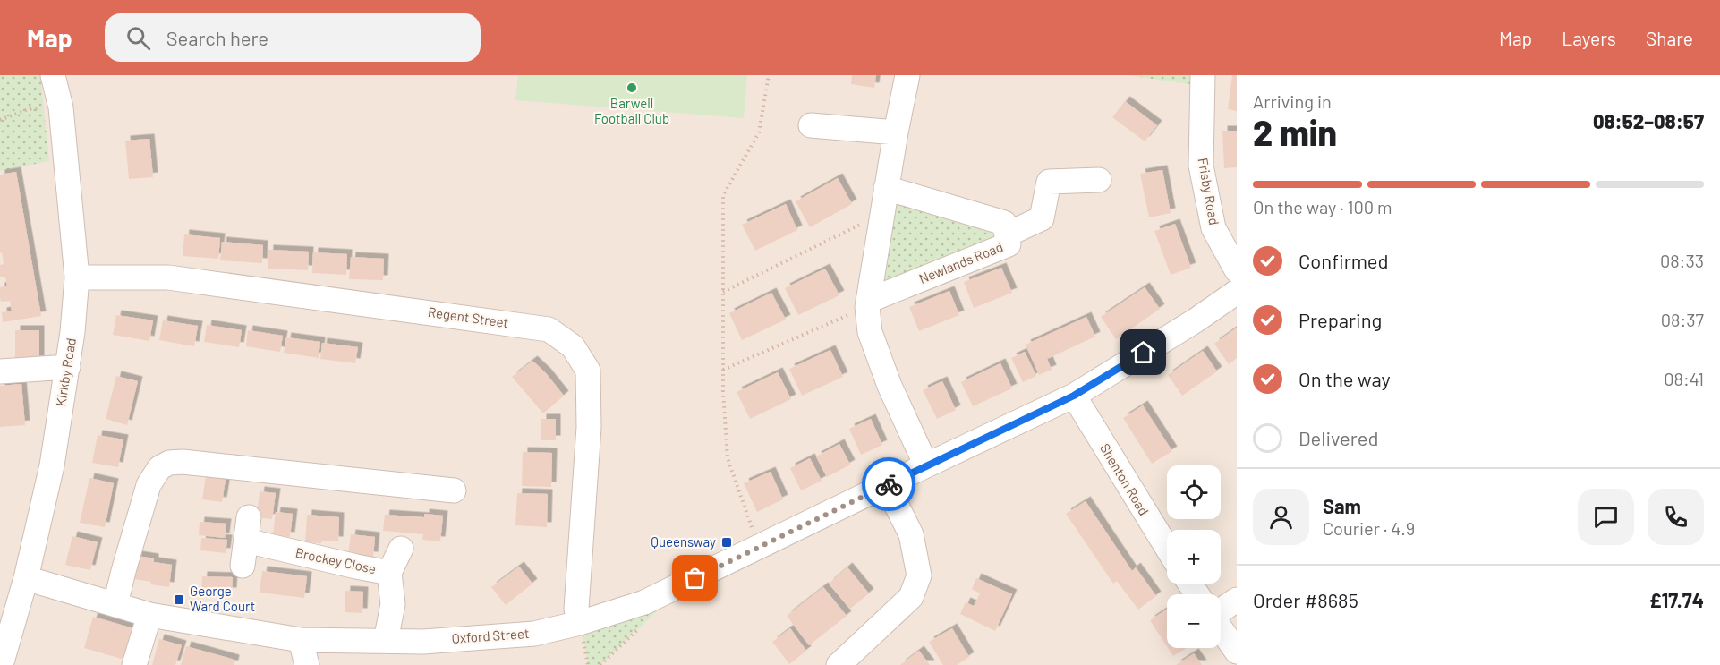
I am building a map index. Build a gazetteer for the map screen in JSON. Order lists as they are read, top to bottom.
{
  "streets": {
    "street": [
      "Frisby Road",
      "Newlands Road",
      "Regent Street",
      "Kirkby Road",
      "Shenton Road",
      "Brockey Close",
      "Oxford Street"
    ]
  },
  "crossings": [
    ["Regent Street", "Kirkby Road"],
    ["Regent Street", "Oxford Street"],
    ["Kirkby Road", "Oxford Street"],
    ["Shenton Road", "Oxford Street"],
    ["Brockey Close", "Oxford Street"]
  ],
  "places": {
    "other": ["Barwell Football Club"],
    "transit": ["Queensway", "George Ward Court"]
  },
  "page": {
    "header": "Map",
    "search": "Search here",
    "nav": ["Map", "Layers", "Share"],
    "heading": ["2 min", "Arriving in", "08:52–08:57"],
    "panel": [
      "Sam",
      "Courier · 4.9",
      "Order #8685",
      "£17.74"
    ],
    "bar": "On the way · 100 m",
    "list": [
      ["Confirmed", "08:33"],
      ["Preparing", "08:37"],
      ["On the way", "08:41"],
      "Delivered"
    ],
    "map_buttons": ["+", "−"]
  }
}
